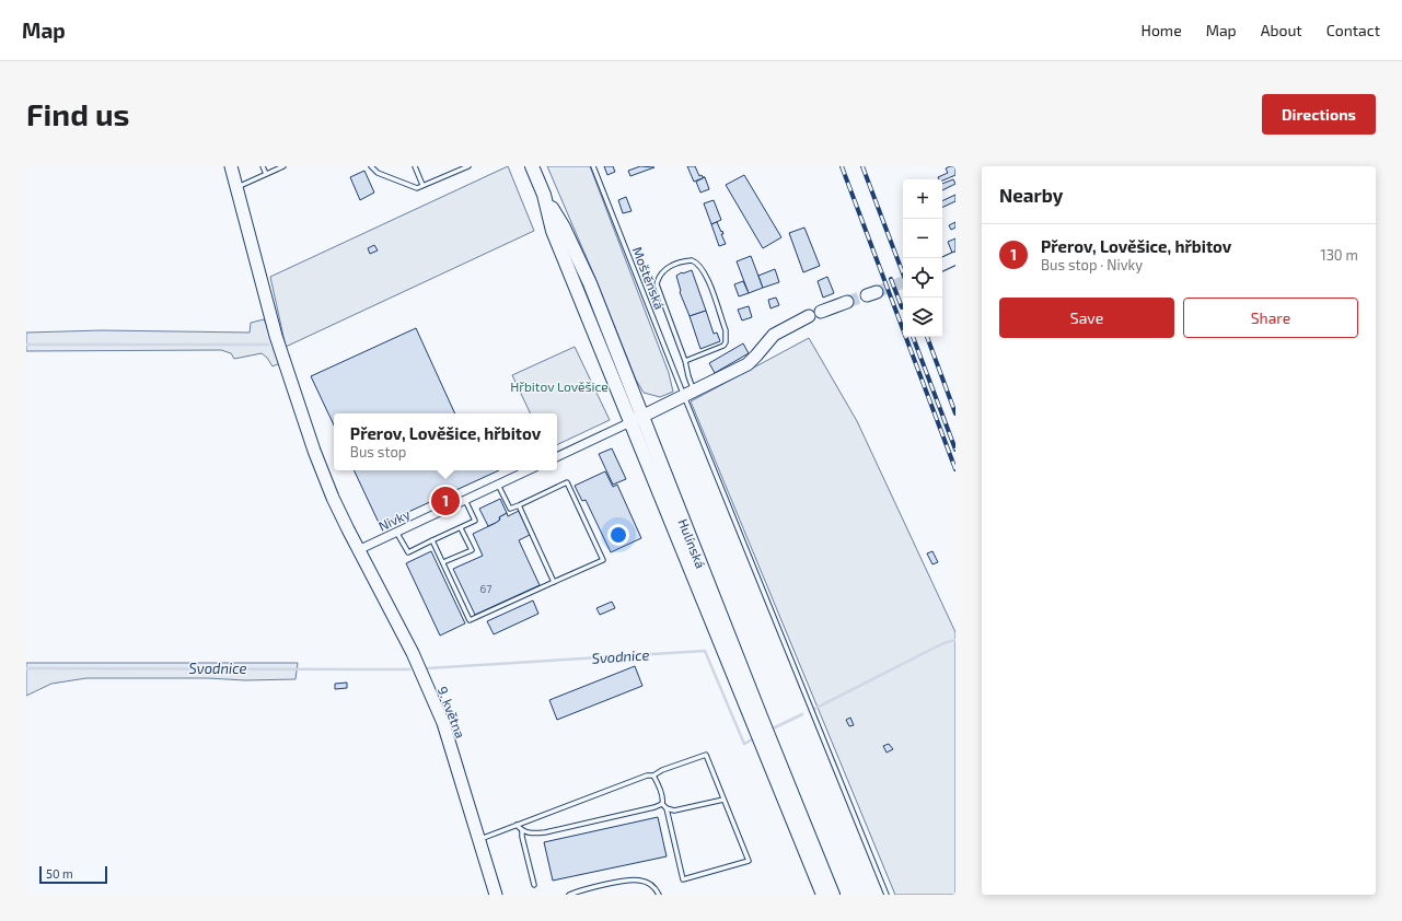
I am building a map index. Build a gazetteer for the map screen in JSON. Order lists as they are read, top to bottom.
{
  "streets": {
    "main road": ["Hulínská"],
    "street": ["Nivky", "9. května"],
    "lane": ["Moštěnská"]
  },
  "crossings": [
    ["Nivky", "9. května"]
  ],
  "water": ["Svodnice"],
  "parks": ["Hřbitov Lověšice"],
  "house_numbers": ["67"],
  "scale_bar": "50 m",
  "page": {
    "header": "Map",
    "nav": [
      "Home",
      "Map",
      "About",
      "Contact"
    ],
    "buttons": [
      "Directions",
      ["Save", "Share"]
    ],
    "title": "Find us",
    "heading": "Nearby",
    "map_buttons": ["+", "−"],
    "list": [
      {
        "mark": "1",
        "name": "Přerov, Lověšice, hřbitov",
        "note": "Bus stop · Nivky",
        "value": "130 m"
      }
    ],
    "popup": ["Přerov, Lověšice, hřbitov", "Bus stop"],
    "pins": "1",
    "scale": "50 m"
  }
}
